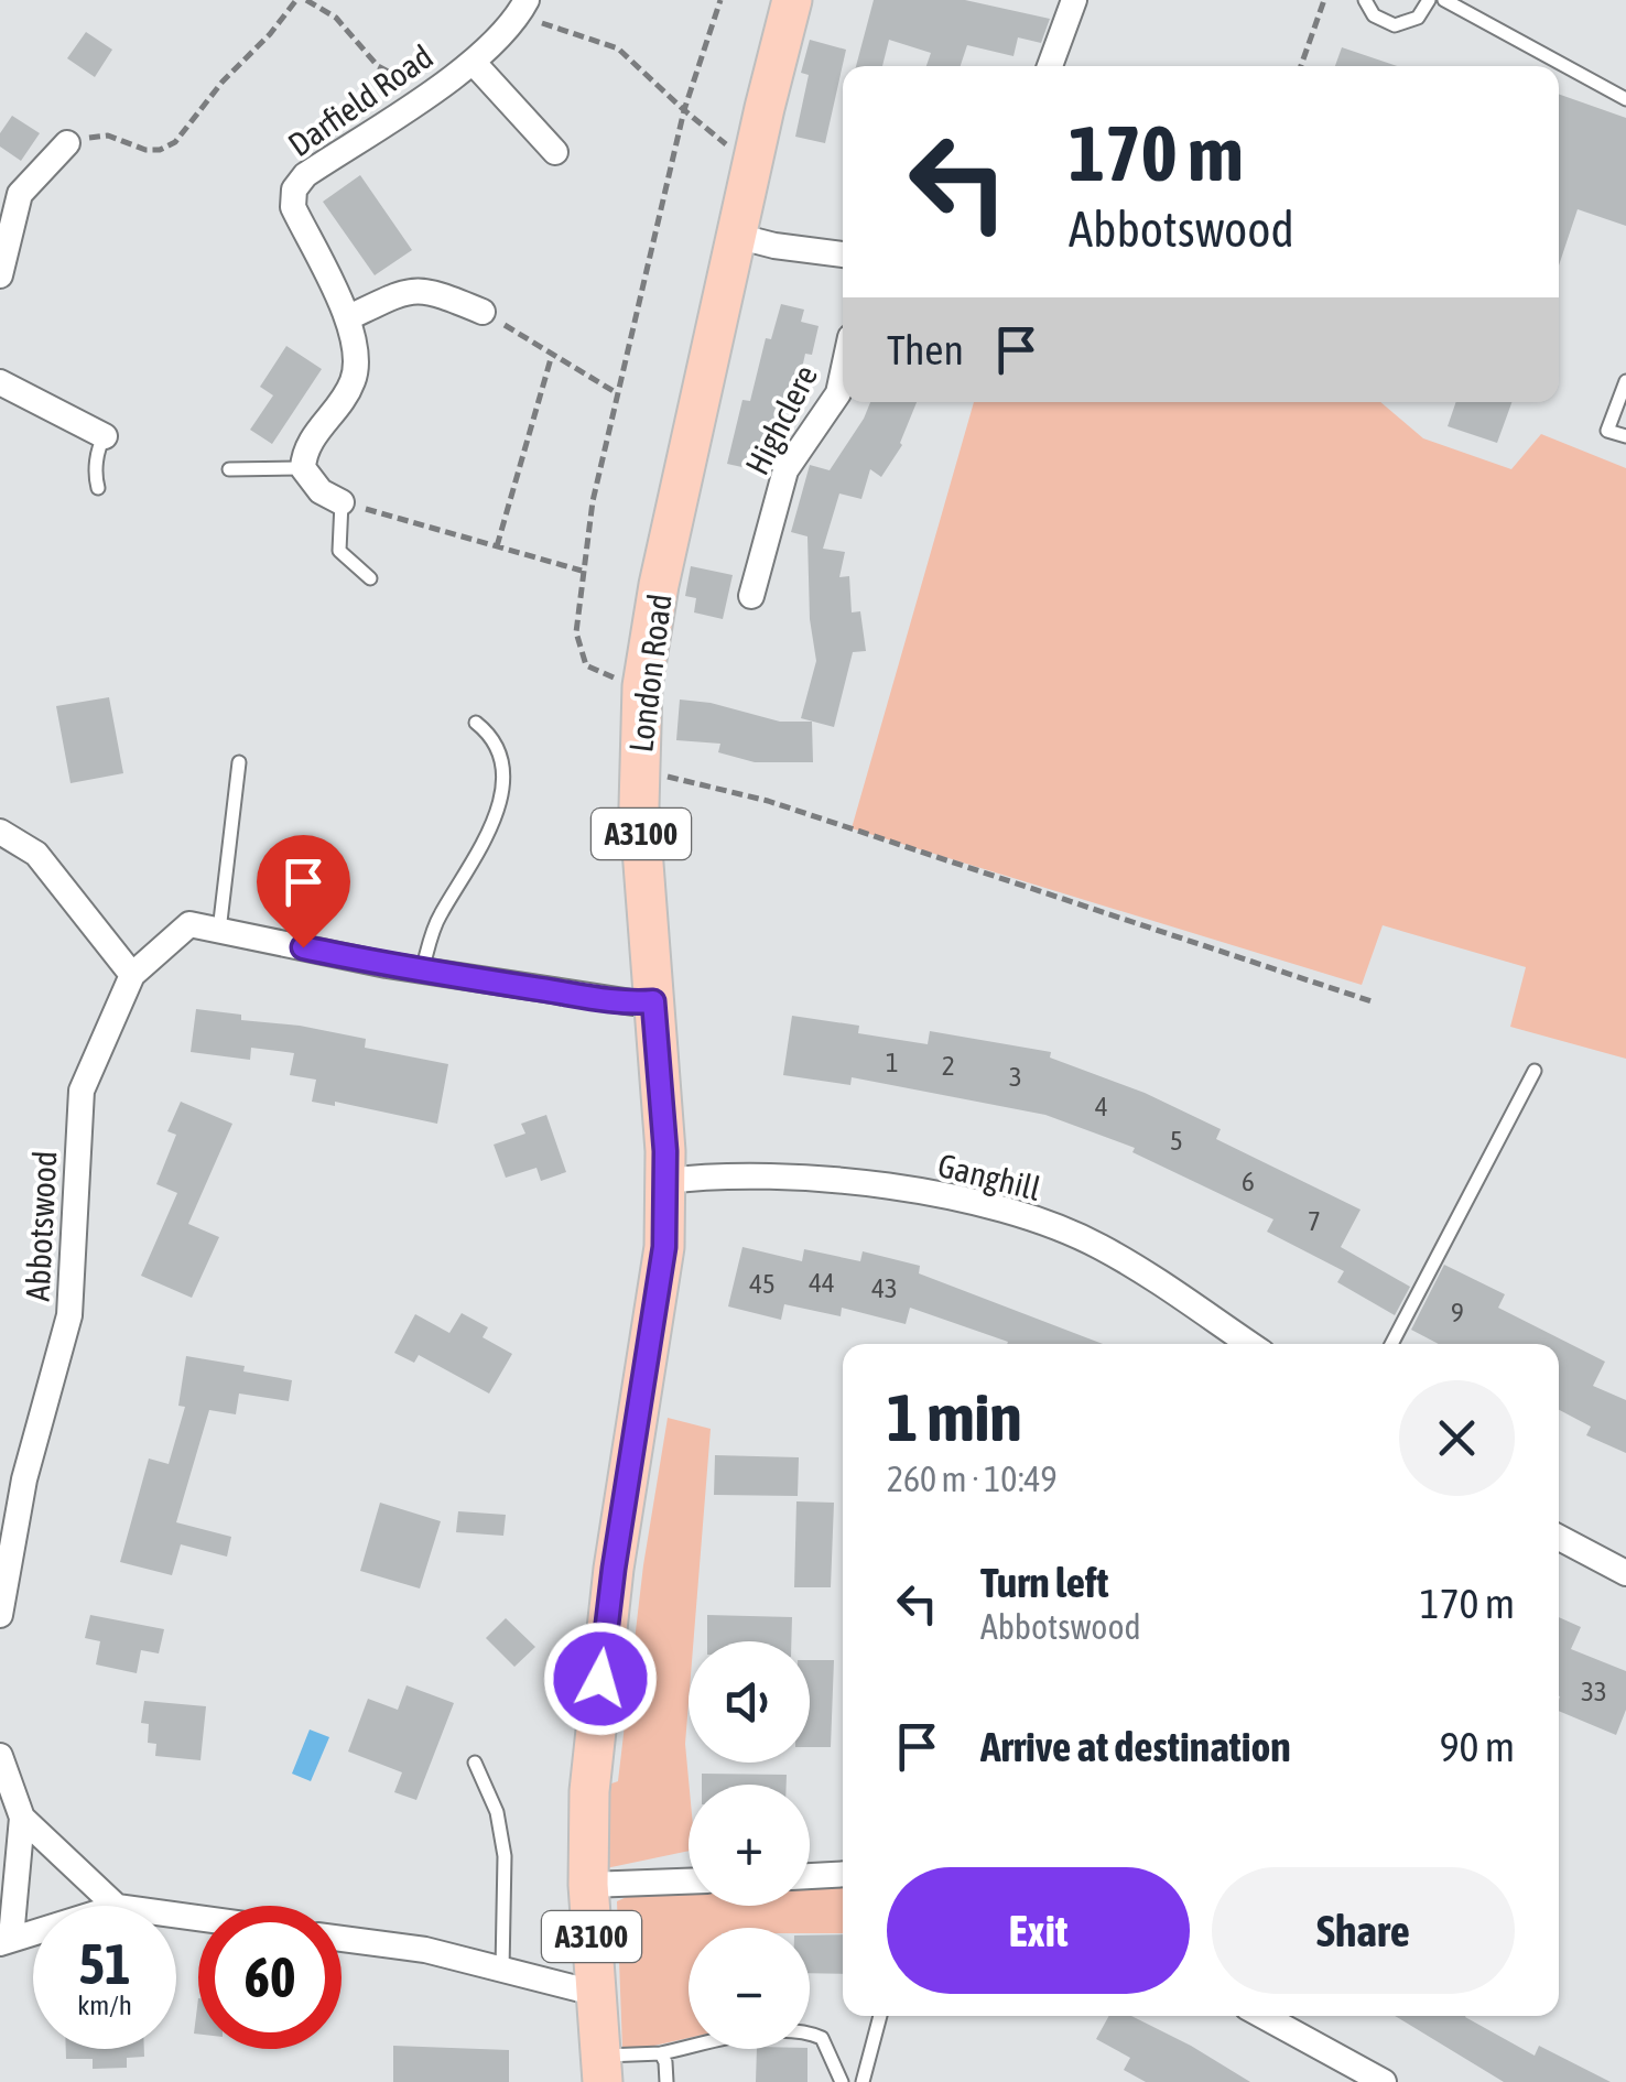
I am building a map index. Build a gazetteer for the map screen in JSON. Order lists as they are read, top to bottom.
{
  "streets": {
    "main road": ["London Road", "A3100"],
    "street": [
      "Darfield Road",
      "Highclere",
      "Ganghill",
      "Abbotswood"
    ]
  },
  "crossings": [
    ["London Road", "Ganghill"],
    ["London Road", "Abbotswood"]
  ],
  "house_numbers": [
    "1",
    "2",
    "3",
    "4",
    "5",
    "6",
    "7",
    "44",
    "45",
    "43",
    "9",
    "33"
  ],
  "page": {
    "turn": ["170 m", "Abbotswood"],
    "then": "Then",
    "heading": ["1 min", "260 m · 10:49"],
    "list": [
      {
        "name": "Turn left",
        "note": "Abbotswood",
        "value": "170 m"
      },
      {
        "name": "Arrive at destination",
        "value": "90 m"
      }
    ],
    "map_buttons": ["+", "−"],
    "buttons": ["Exit", "Share"],
    "speed": "51 km/h",
    "limit": "60"
  }
}
